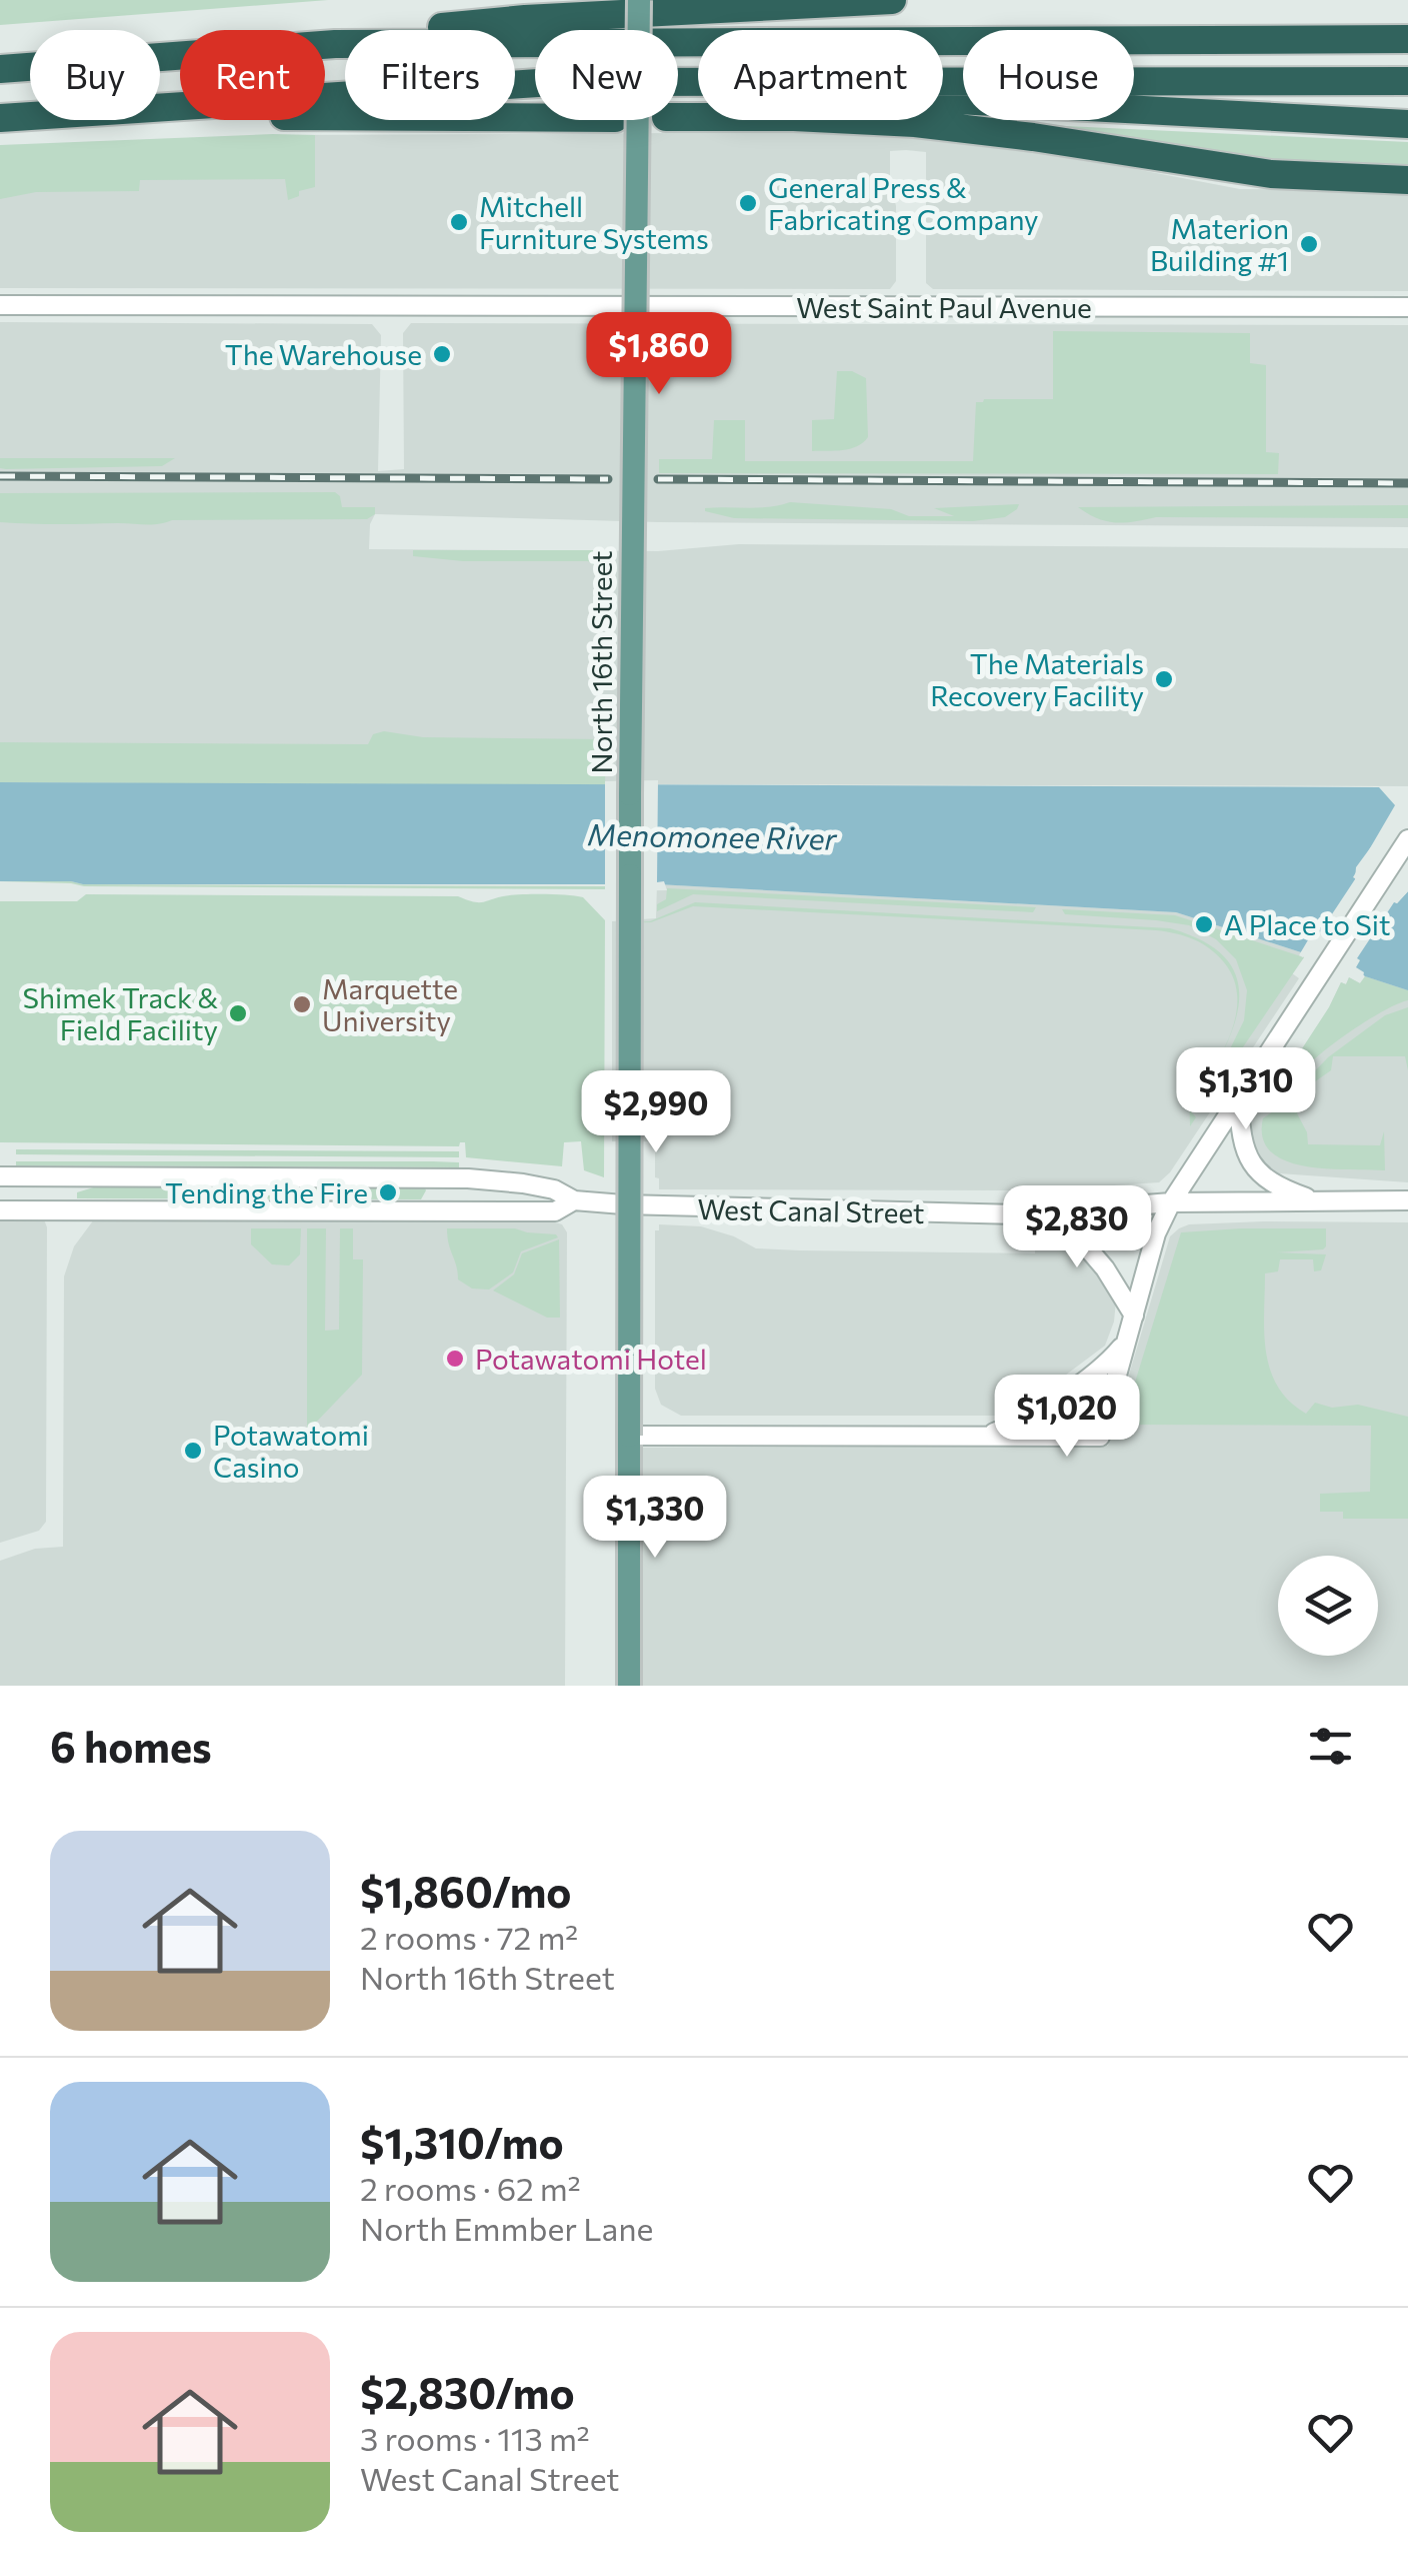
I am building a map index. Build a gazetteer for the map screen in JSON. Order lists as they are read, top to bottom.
{
  "streets": {
    "main road": ["North 16th Street"],
    "street": ["West Saint Paul Avenue", "West Canal Street"]
  },
  "water": ["Menomonee River"],
  "places": [
    "General Press & Fabricating Company",
    "Mitchell Furniture Systems",
    "Materion Building #1",
    "The Warehouse",
    "The Materials Recovery Facility",
    "A Place to Sit",
    "Marquette University",
    "Shimek Track & Field Facility",
    "Tending the Fire",
    "Potawatomi Hotel",
    "Potawatomi Casino"
  ],
  "page": {
    "chip": [
      "Buy",
      "Rent",
      "Filters",
      "New",
      "Apartment",
      "House"
    ],
    "price": [
      "$1,860",
      "$1,310",
      "$2,990",
      "$2,830",
      "$1,020",
      "$1,330"
    ],
    "heading": "6 homes",
    "list": [
      {
        "name": "$1,860/mo",
        "note": "2 rooms · 72 m² · North 16th Street"
      },
      {
        "name": "$1,310/mo",
        "note": "2 rooms · 62 m² · North Emmber Lane"
      },
      {
        "name": "$2,830/mo",
        "note": "3 rooms · 113 m² · West Canal Street"
      }
    ]
  }
}
